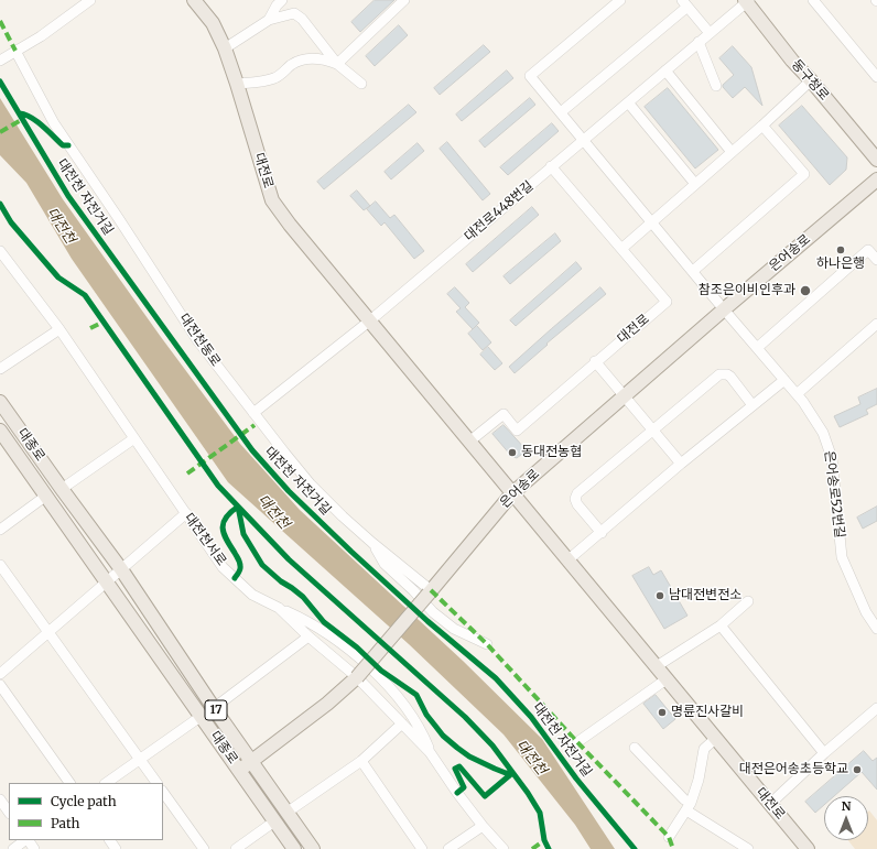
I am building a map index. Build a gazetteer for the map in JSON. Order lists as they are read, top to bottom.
{
  "streets": {
    "main road": [
      "동구청로",
      "대전로",
      "은어송로",
      "대종로",
      "17"
    ],
    "street": [
      "대전로448번길",
      "대전천동로",
      "은어송로52번길",
      "대전천서로"
    ],
    "cycle path": ["대전천 자전거길"]
  },
  "crossings": [
    ["동구청로", "대전로448번길"],
    ["대전로", "대전로448번길"],
    ["대전로", "은어송로"],
    ["대전로448번길", "은어송로52번길"],
    ["은어송로", "대전천동로"],
    ["은어송로", "은어송로52번길"],
    ["은어송로", "대전천서로"]
  ],
  "water": ["대전천"],
  "places": [
    "하나은행",
    "참조은이비인후과",
    "동대전농협",
    "남대전변전소",
    "명륜진사갈비",
    "대전은어송초등학교"
  ],
  "legend": ["Cycle path", "Path"],
  "north": "top"
}
